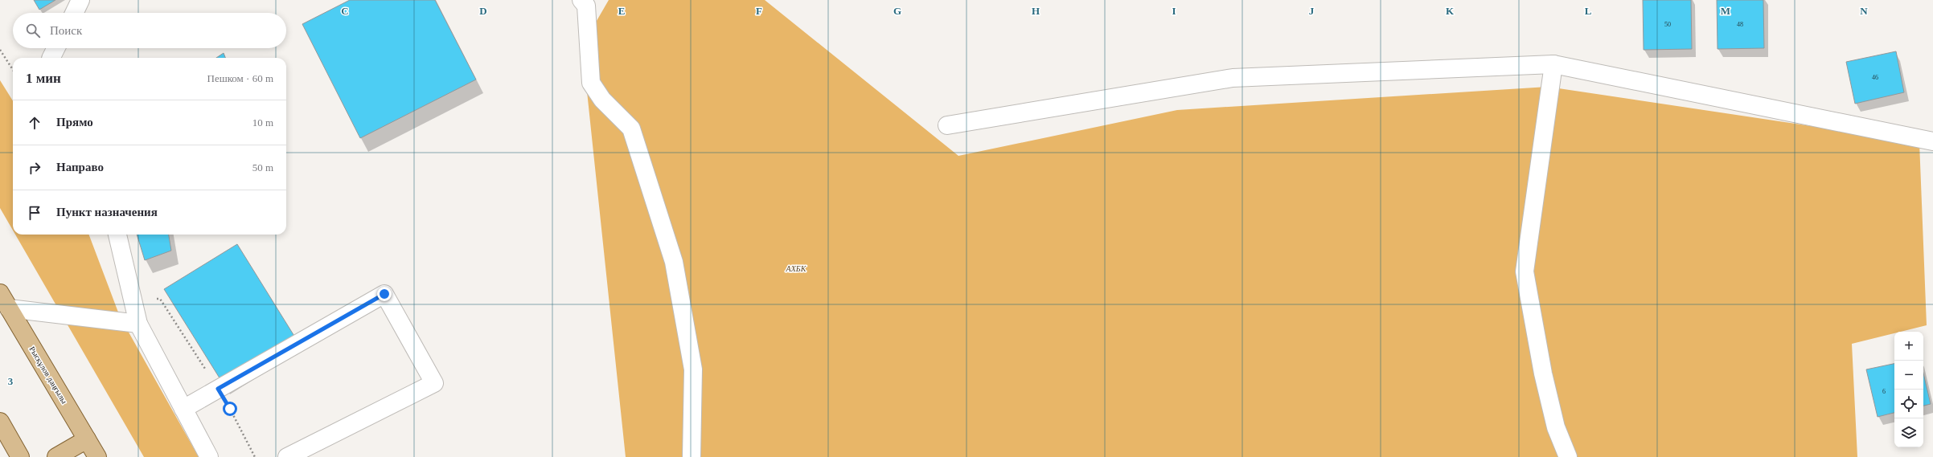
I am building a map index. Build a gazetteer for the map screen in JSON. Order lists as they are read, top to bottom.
{
  "streets": {
    "main road": ["Рысқұлов даңғылы"]
  },
  "parks": ["АХБК"],
  "house_numbers": [
    "50",
    "48",
    "46",
    "6"
  ],
  "page": {
    "search": "Поиск",
    "heading": ["1 мин", "Пешком · 60 m"],
    "list": [
      ["Прямо", "10 m"],
      ["Направо", "50 m"],
      "Пункт назначения"
    ],
    "map_buttons": ["+", "−"]
  },
  "grid": {
    "columns": [
      "C",
      "D",
      "E",
      "F",
      "G",
      "H",
      "I",
      "J",
      "K",
      "L",
      "M",
      "N"
    ],
    "rows": ["3"]
  }
}
